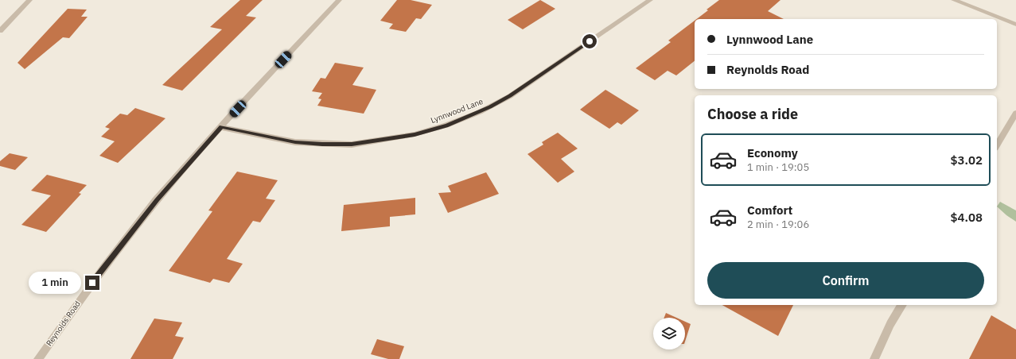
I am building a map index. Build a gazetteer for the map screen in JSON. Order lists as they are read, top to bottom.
{
  "streets": {
    "street": ["Lynnwood Lane", "Reynolds Road"]
  },
  "crossings": [
    ["Lynnwood Lane", "Reynolds Road"]
  ],
  "page": {
    "banner": ["Lynnwood Lane", "Reynolds Road"],
    "heading": "Choose a ride",
    "list": [
      {
        "name": "Economy",
        "note": "1 min · 19:05",
        "value": "$3.02"
      },
      {
        "name": "Comfort",
        "note": "2 min · 19:06",
        "value": "$4.08"
      }
    ],
    "buttons": "Confirm",
    "bubble": "1 min"
  }
}
